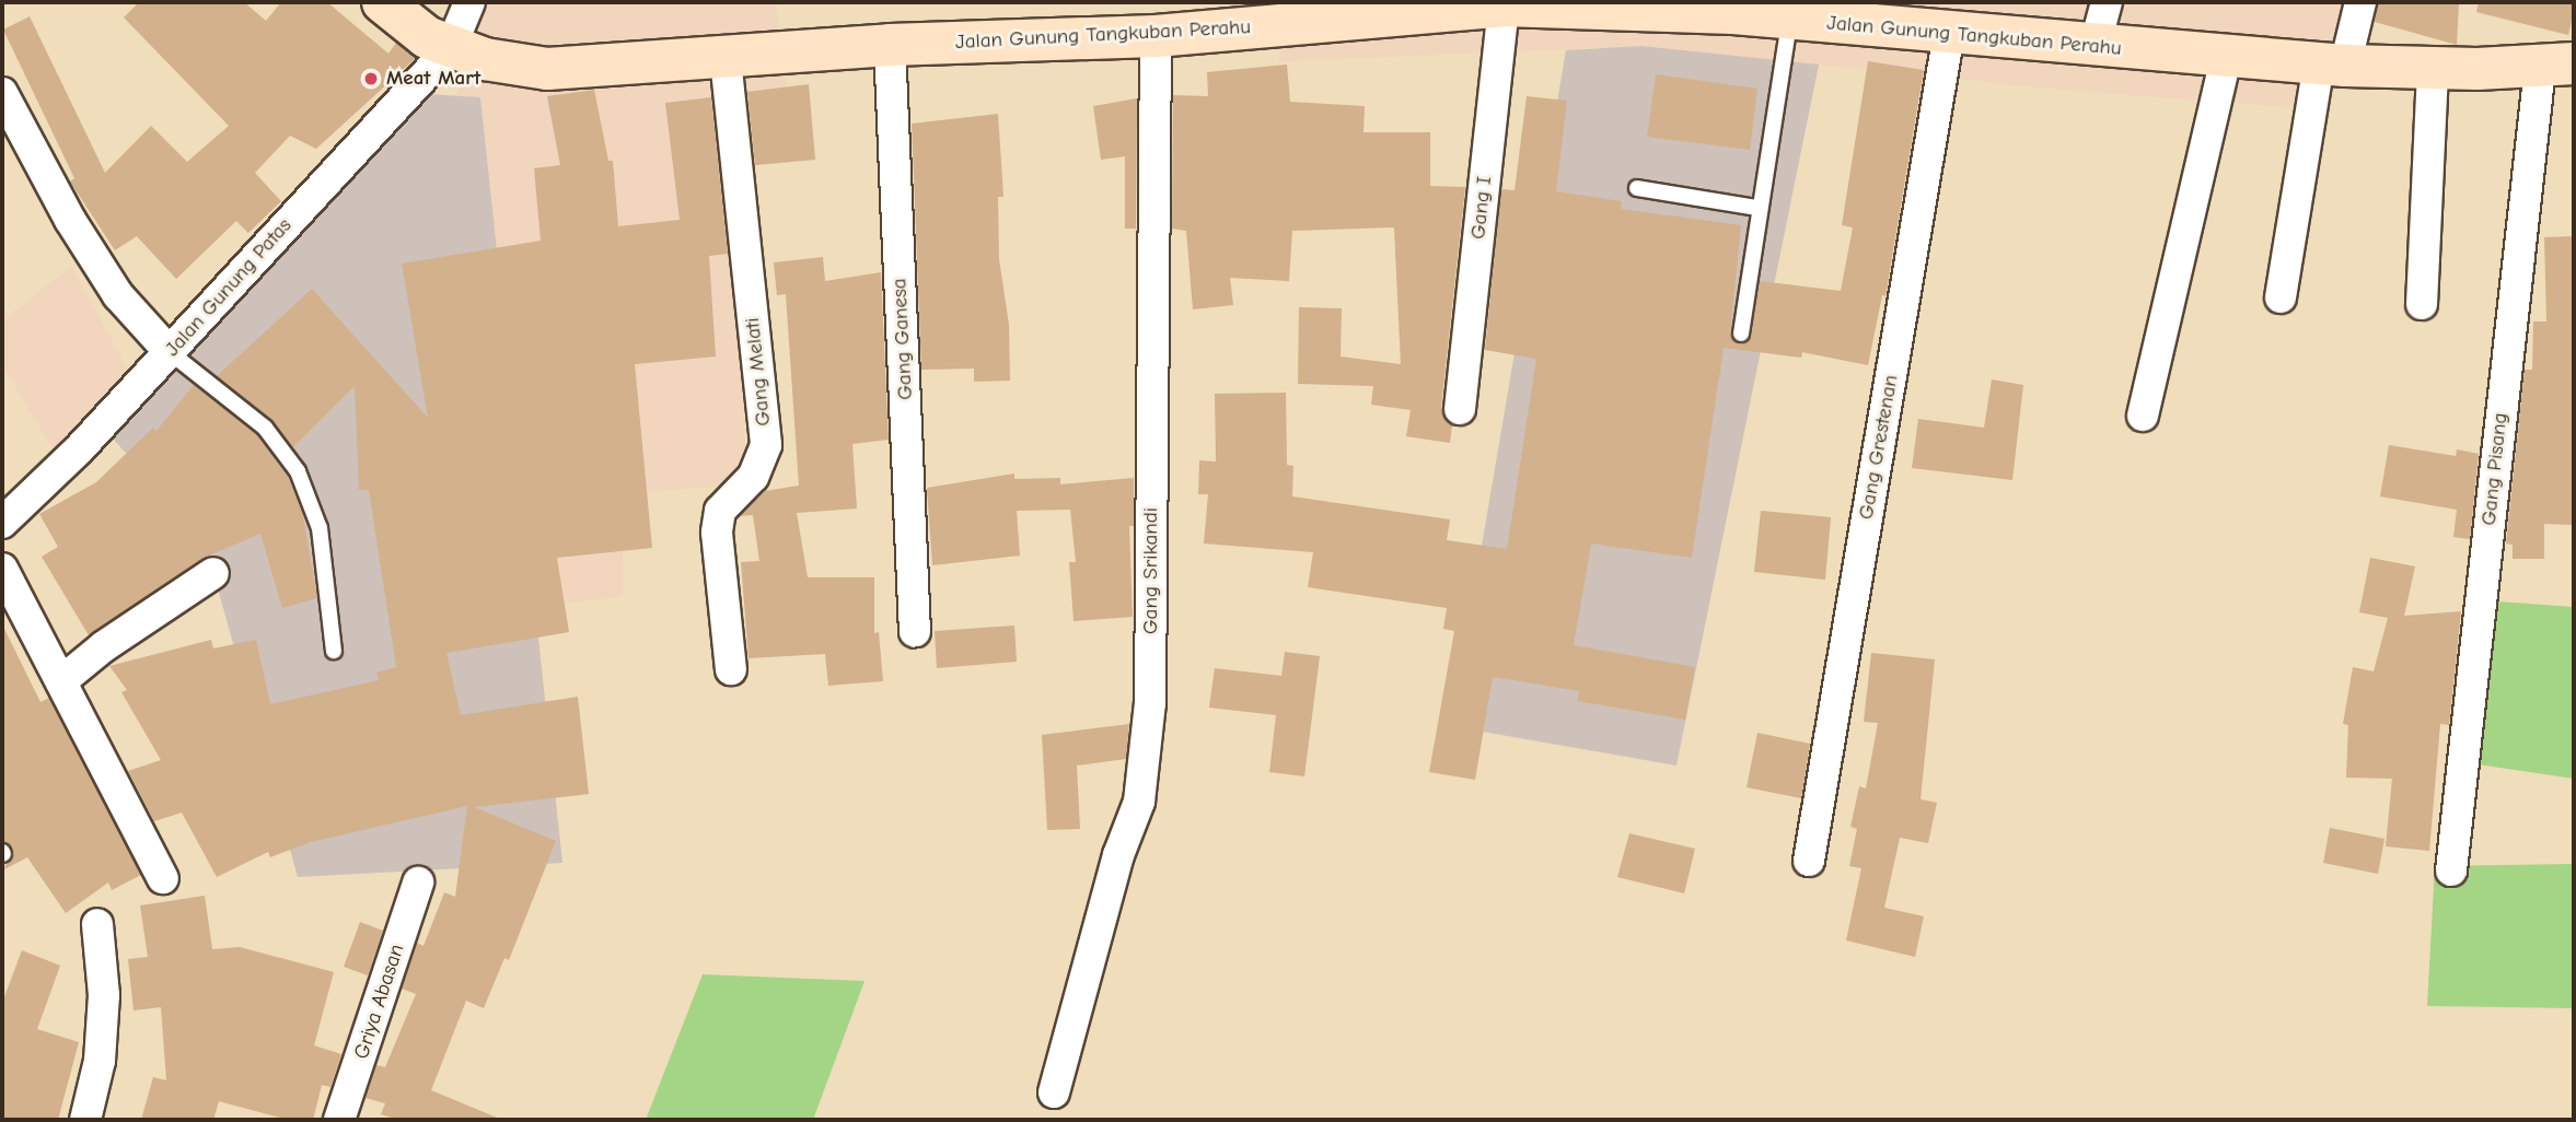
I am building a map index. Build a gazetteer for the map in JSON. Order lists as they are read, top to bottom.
{
  "streets": {
    "street": [
      "Jalan Gunung Tangkuban Perahu",
      "Gang I",
      "Jalan Gunung Patas",
      "Gang Ganesa",
      "Gang Melati",
      "Gang Grestenan",
      "Gang Pisang",
      "Gang Srikandi",
      "Griya Abasan"
    ]
  },
  "crossings": [
    ["Jalan Gunung Tangkuban Perahu", "Gang I"],
    ["Jalan Gunung Tangkuban Perahu", "Jalan Gunung Patas"],
    ["Jalan Gunung Tangkuban Perahu", "Gang Ganesa"],
    ["Jalan Gunung Tangkuban Perahu", "Gang Melati"],
    ["Jalan Gunung Tangkuban Perahu", "Gang Grestenan"],
    ["Jalan Gunung Tangkuban Perahu", "Gang Pisang"],
    ["Jalan Gunung Tangkuban Perahu", "Gang Srikandi"]
  ],
  "places": ["Meat Mart"]
}
